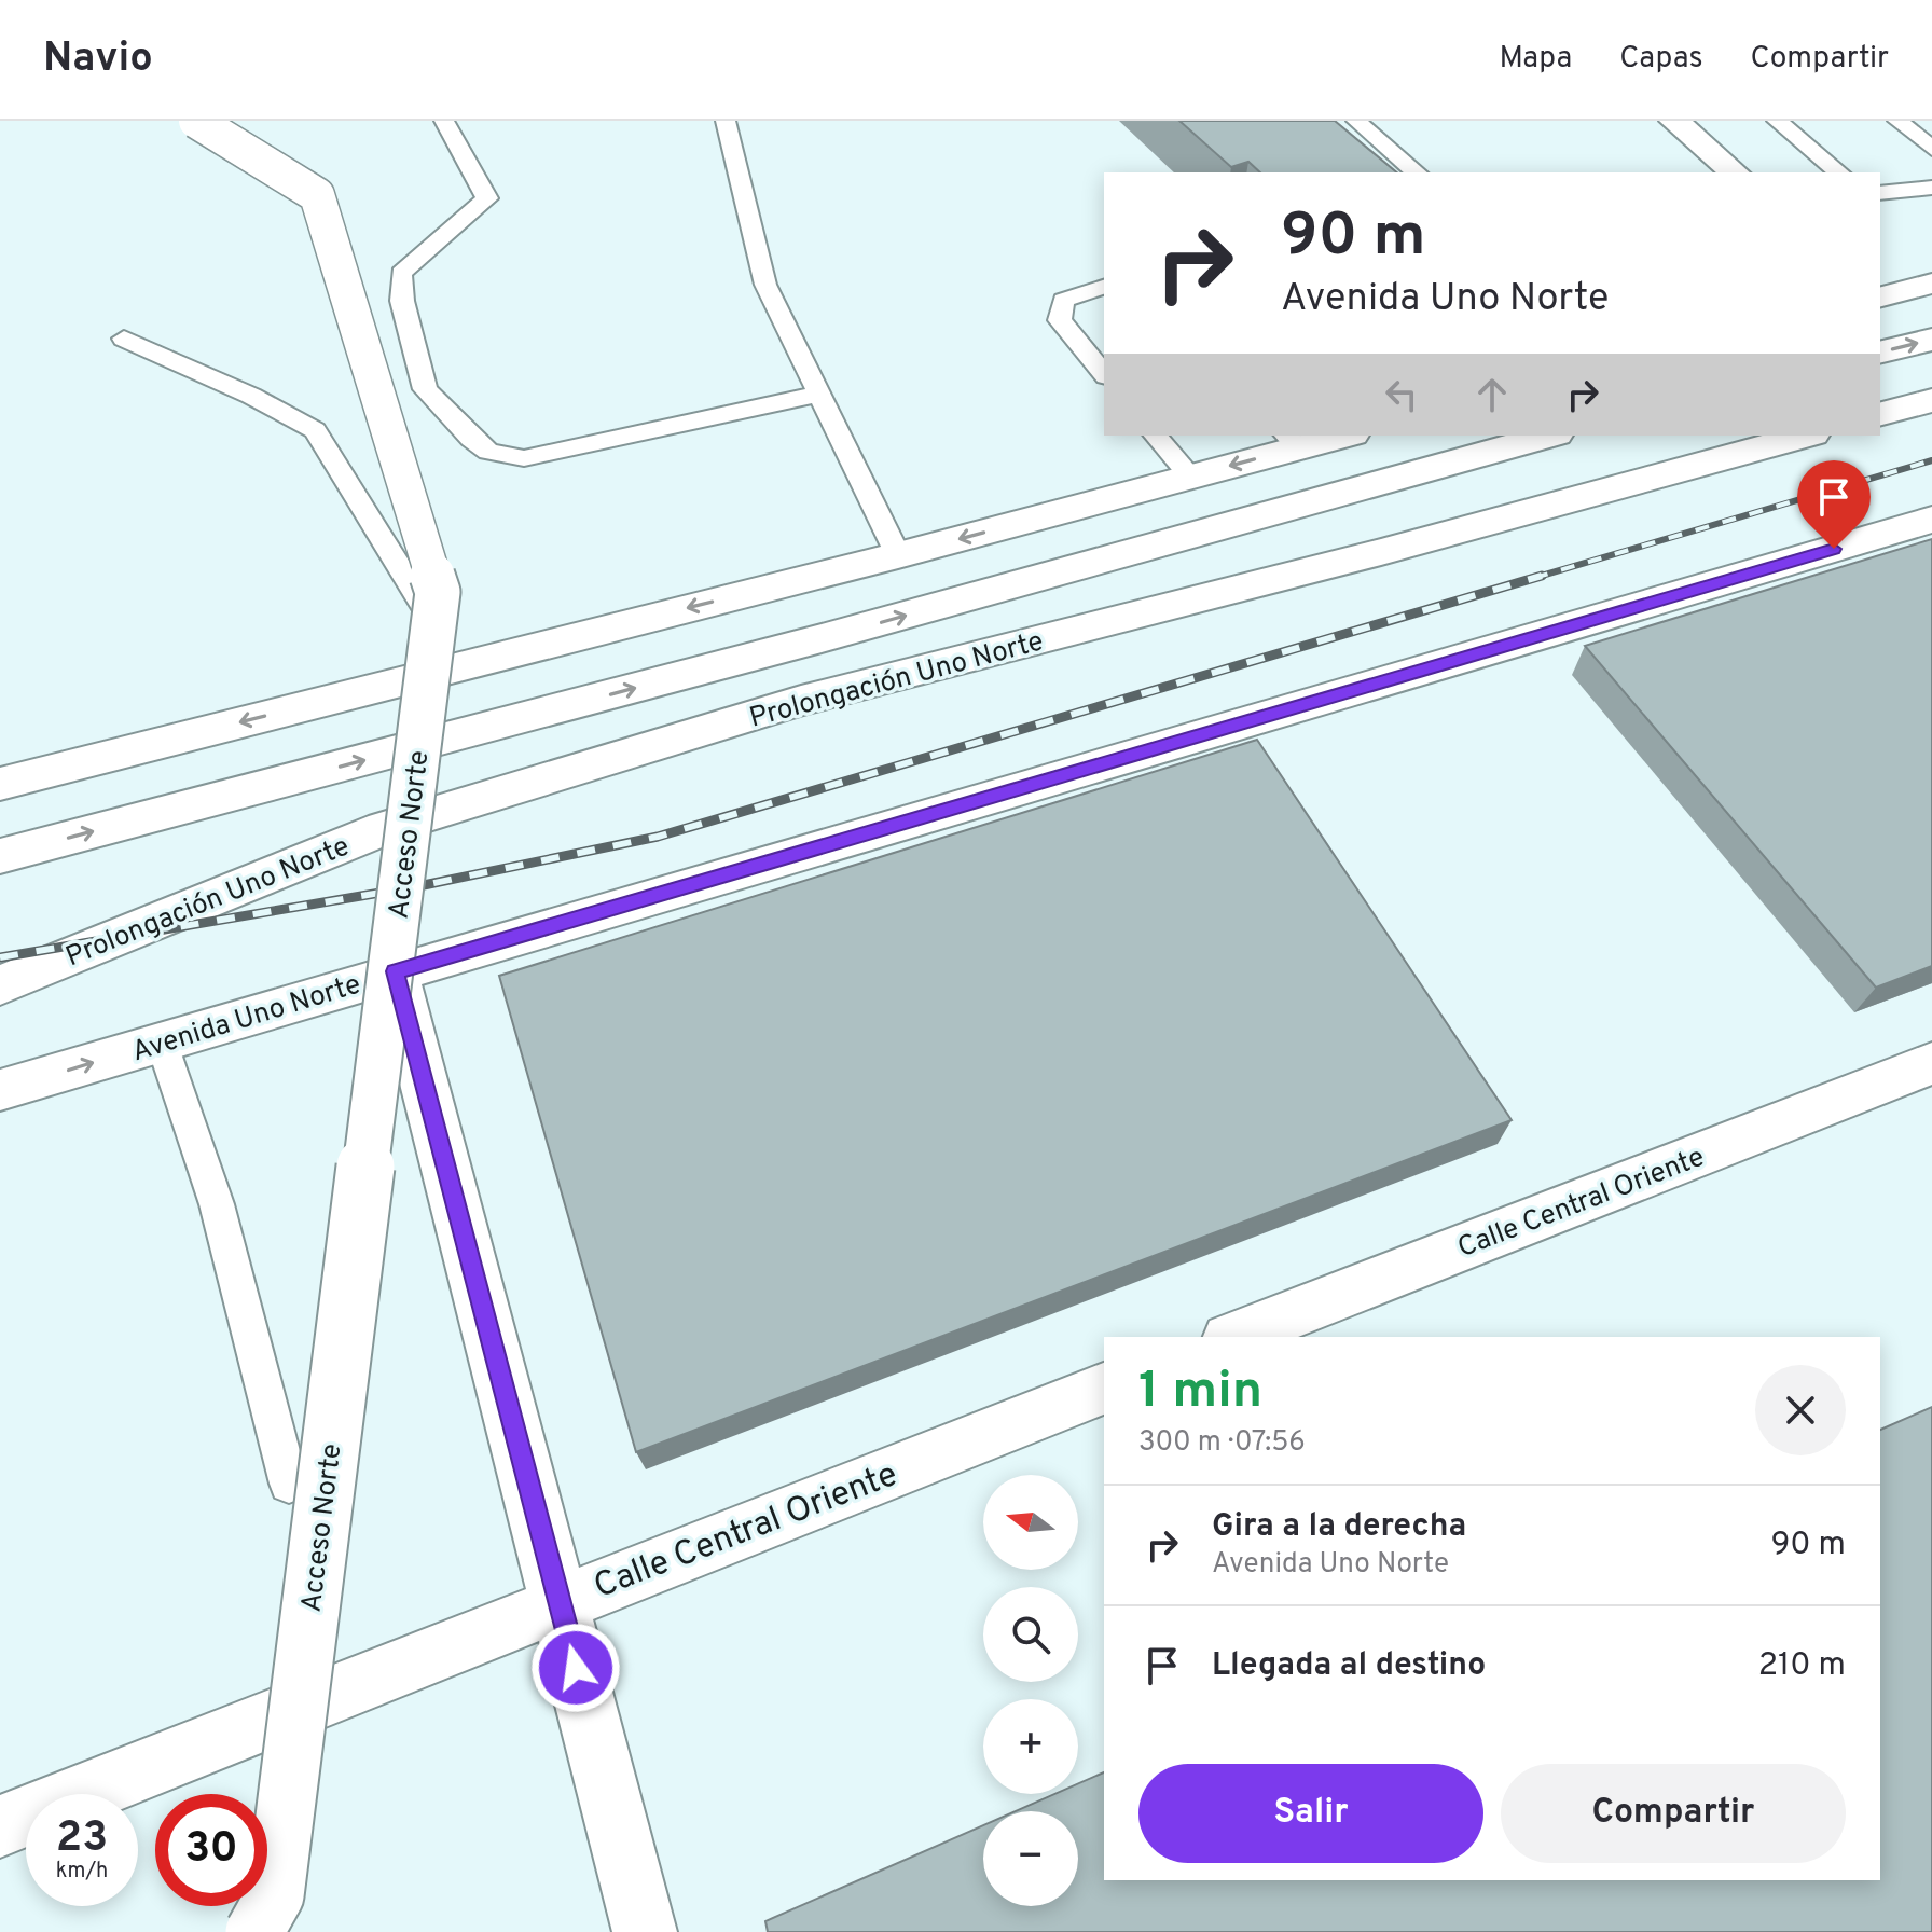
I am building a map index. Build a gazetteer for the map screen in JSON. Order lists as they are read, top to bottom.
{
  "streets": {
    "street": [
      "Prolongación Uno Norte",
      "Acceso Norte",
      "Avenida Uno Norte",
      "Calle Central Oriente"
    ]
  },
  "north": "left",
  "page": {
    "header": "Navio",
    "nav": ["Mapa", "Capas", "Compartir"],
    "turn": ["90 m", "Avenida Uno Norte"],
    "heading": ["1 min", "300 m · 07:56"],
    "map_buttons": ["+", "−"],
    "list": [
      {
        "name": "Gira a la derecha",
        "note": "Avenida Uno Norte",
        "value": "90 m"
      },
      {
        "name": "Llegada al destino",
        "value": "210 m"
      }
    ],
    "buttons": ["Salir", "Compartir"],
    "speed": "23 km/h",
    "limit": "30"
  }
}
